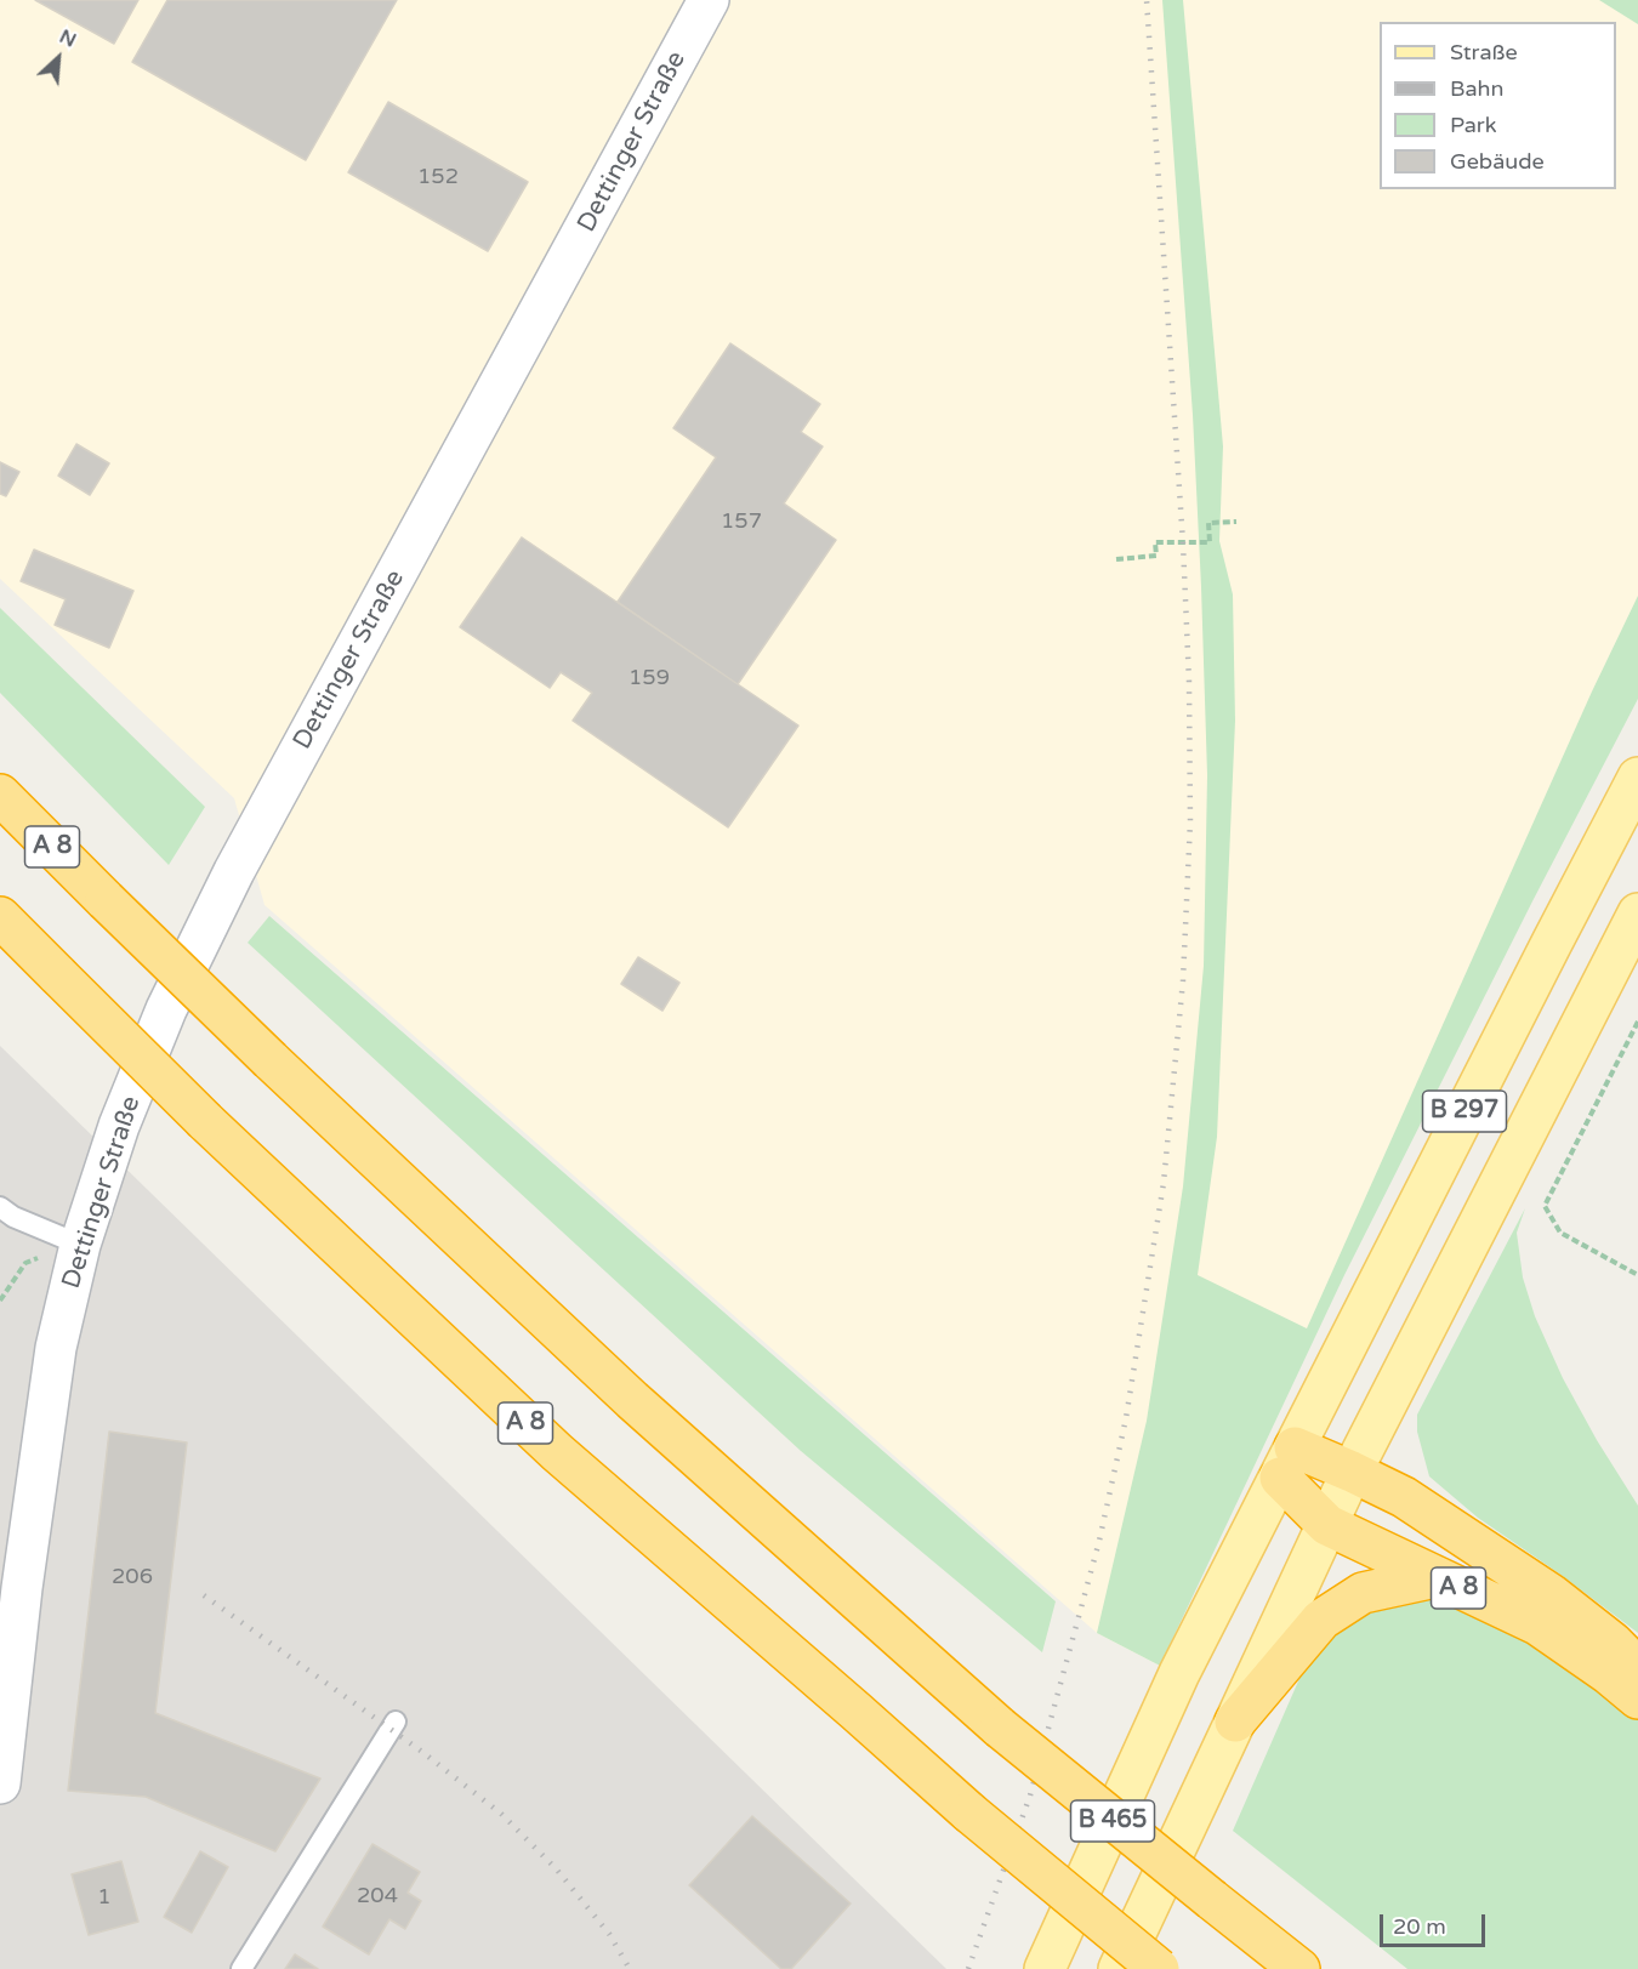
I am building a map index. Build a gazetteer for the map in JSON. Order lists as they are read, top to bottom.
{
  "streets": {
    "highway": ["A 8"],
    "main road": ["B 297", "B 465"],
    "street": ["Dettinger Straße"]
  },
  "crossings": [
    ["A 8", "B 297"],
    ["B 297", "B 465"]
  ],
  "house_numbers": [
    "152",
    "157",
    "159",
    "206",
    "204",
    "1"
  ],
  "legend": [
    "Straße",
    "Bahn",
    "Park",
    "Gebäude"
  ],
  "scale_bar": "20 m",
  "north": "top right"
}
